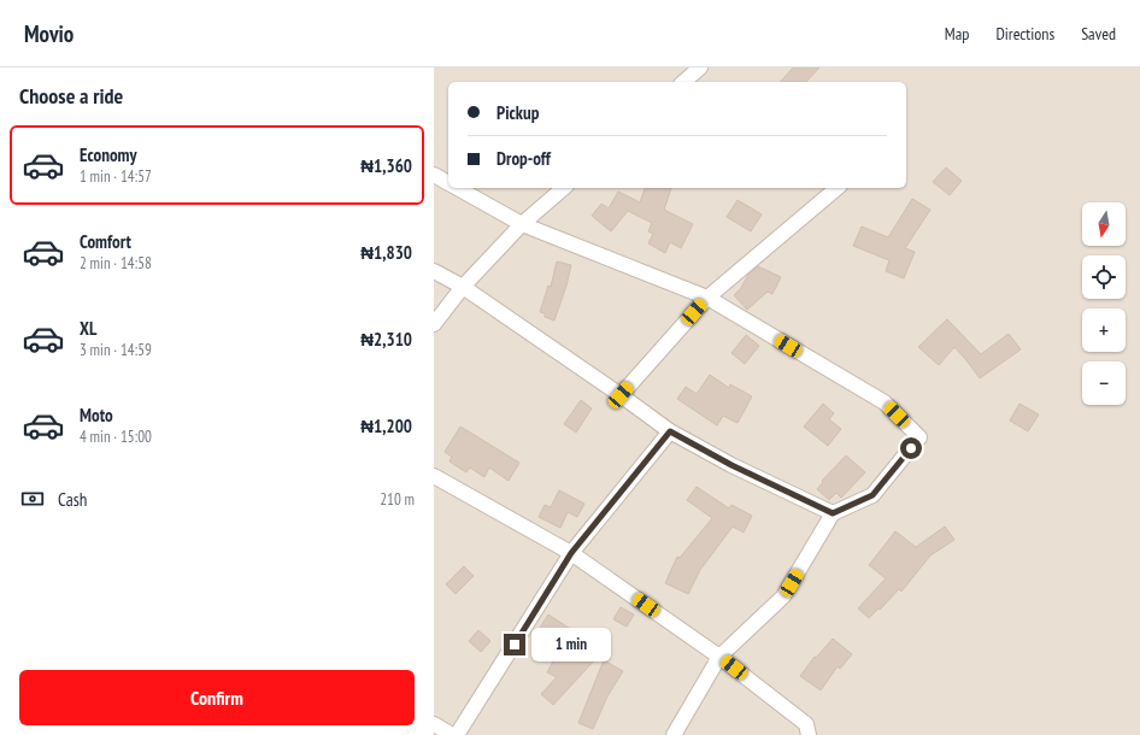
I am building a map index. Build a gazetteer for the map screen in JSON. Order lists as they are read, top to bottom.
{
  "north": "bottom",
  "page": {
    "header": "Movio",
    "nav": ["Map", "Directions", "Saved"],
    "heading": "Choose a ride",
    "banner": ["Pickup", "Drop-off"],
    "list": [
      {
        "name": "Economy",
        "note": "1 min · 14:57",
        "value": "₦1,360"
      },
      {
        "name": "Comfort",
        "note": "2 min · 14:58",
        "value": "₦1,830"
      },
      {
        "name": "XL",
        "note": "3 min · 14:59",
        "value": "₦2,310"
      },
      {
        "name": "Moto",
        "note": "4 min · 15:00",
        "value": "₦1,200"
      }
    ],
    "map_buttons": ["+", "−"],
    "pay": ["Cash", "210 m"],
    "bubble": "1 min",
    "buttons": "Confirm"
  }
}
